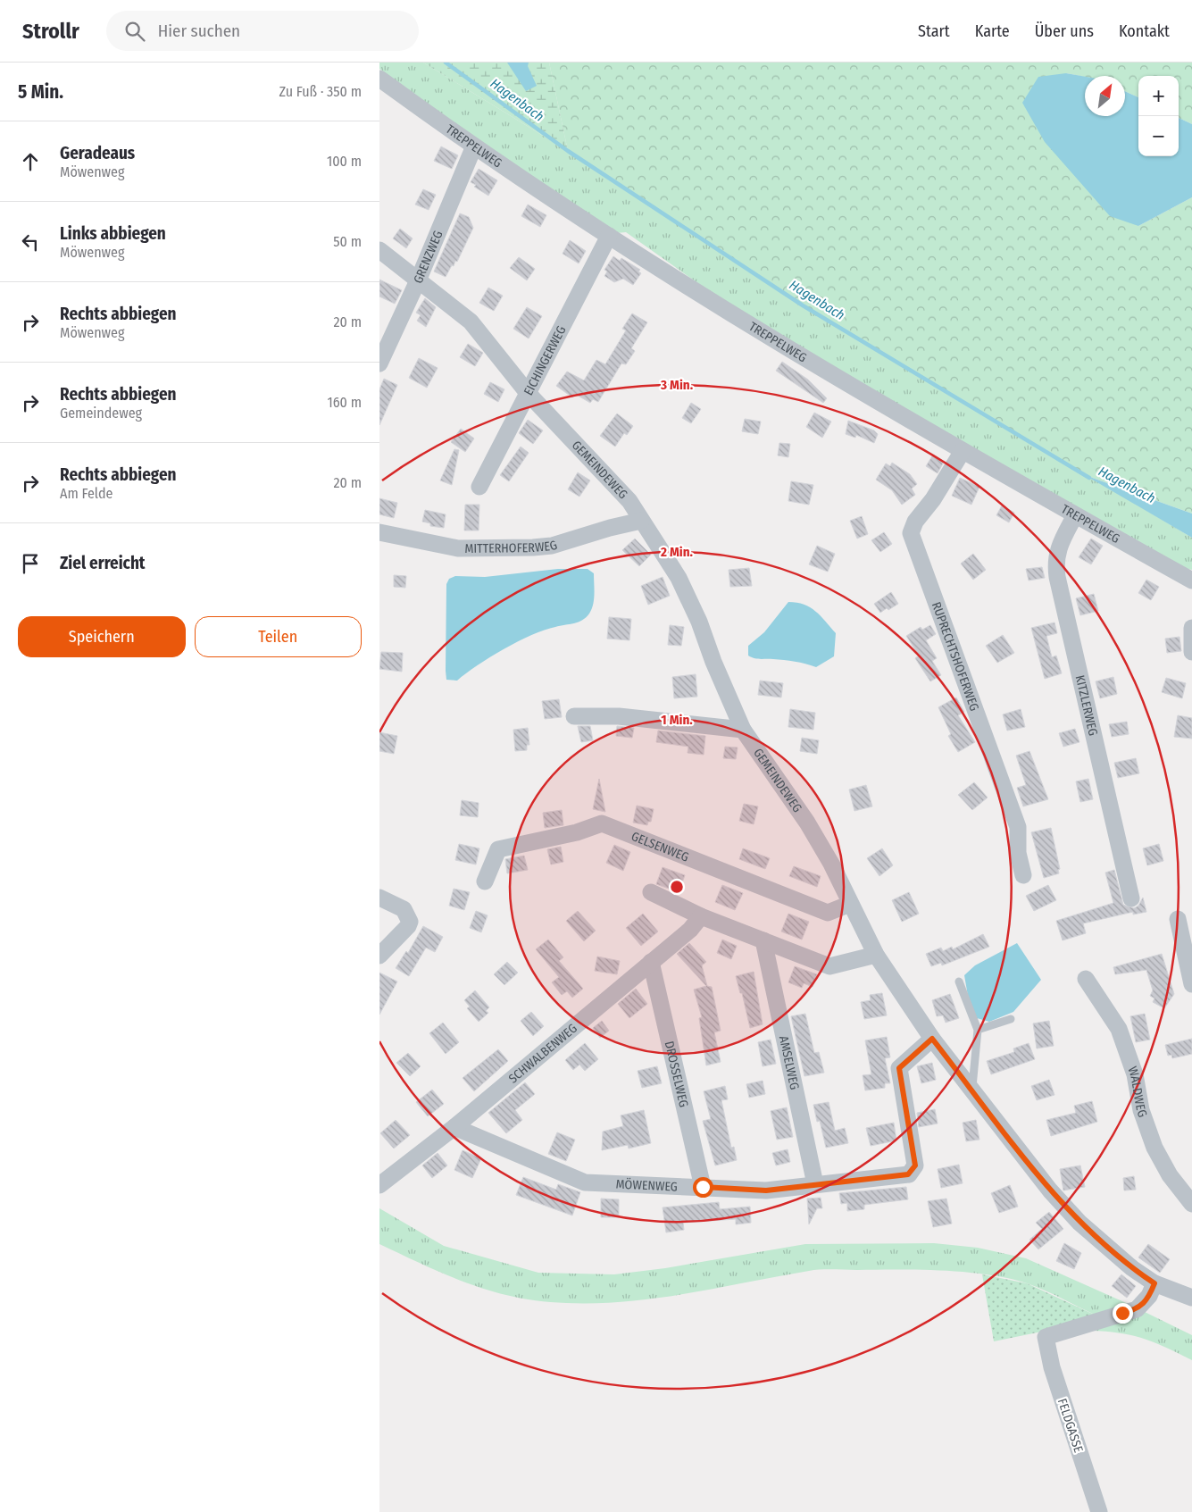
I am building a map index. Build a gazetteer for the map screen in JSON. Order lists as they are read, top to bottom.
{
  "streets": {
    "street": [
      "TREPPELWEG",
      "GRENZWEG",
      "EICHINGERWEG",
      "GEMEINDEWEG",
      "MITTERHOFERWEG",
      "RUPRECHTSHOFERWEG",
      "KITZLERWEG",
      "GELSENWEG",
      "SCHWALBENWEG",
      "AMSELWEG",
      "DROSSELWEG",
      "WALDWEG",
      "MÖWENWEG",
      "FELDGASSE"
    ]
  },
  "crossings": [
    ["TREPPELWEG", "GRENZWEG"],
    ["TREPPELWEG", "EICHINGERWEG"],
    ["TREPPELWEG", "RUPRECHTSHOFERWEG"],
    ["TREPPELWEG", "KITZLERWEG"],
    ["GRENZWEG", "GEMEINDEWEG"],
    ["EICHINGERWEG", "GEMEINDEWEG"],
    ["GEMEINDEWEG", "MITTERHOFERWEG"],
    ["GEMEINDEWEG", "GELSENWEG"],
    ["GEMEINDEWEG", "MÖWENWEG"],
    ["GEMEINDEWEG", "FELDGASSE"],
    ["SCHWALBENWEG", "DROSSELWEG"],
    ["SCHWALBENWEG", "MÖWENWEG"],
    ["AMSELWEG", "MÖWENWEG"],
    ["DROSSELWEG", "MÖWENWEG"]
  ],
  "water": ["Hagenbach"],
  "north": "top right",
  "page": {
    "header": "Strollr",
    "search": "Hier suchen",
    "nav": [
      "Start",
      "Karte",
      "Über uns",
      "Kontakt"
    ],
    "heading": ["5 Min.", "Zu Fuß · 350 m"],
    "map_buttons": ["+", "−"],
    "list": [
      ["Geradeaus", "Möwenweg", "100 m"],
      ["Links abbiegen", "Möwenweg", "50 m"],
      ["Rechts abbiegen", "Möwenweg", "20 m"],
      ["Rechts abbiegen", "Gemeindeweg", "160 m"],
      ["Rechts abbiegen", "Am Felde", "20 m"],
      "Ziel erreicht"
    ],
    "buttons": ["Speichern", "Teilen"]
  },
  "rings": ["3 Min.", "2 Min.", "1 Min."]
}
